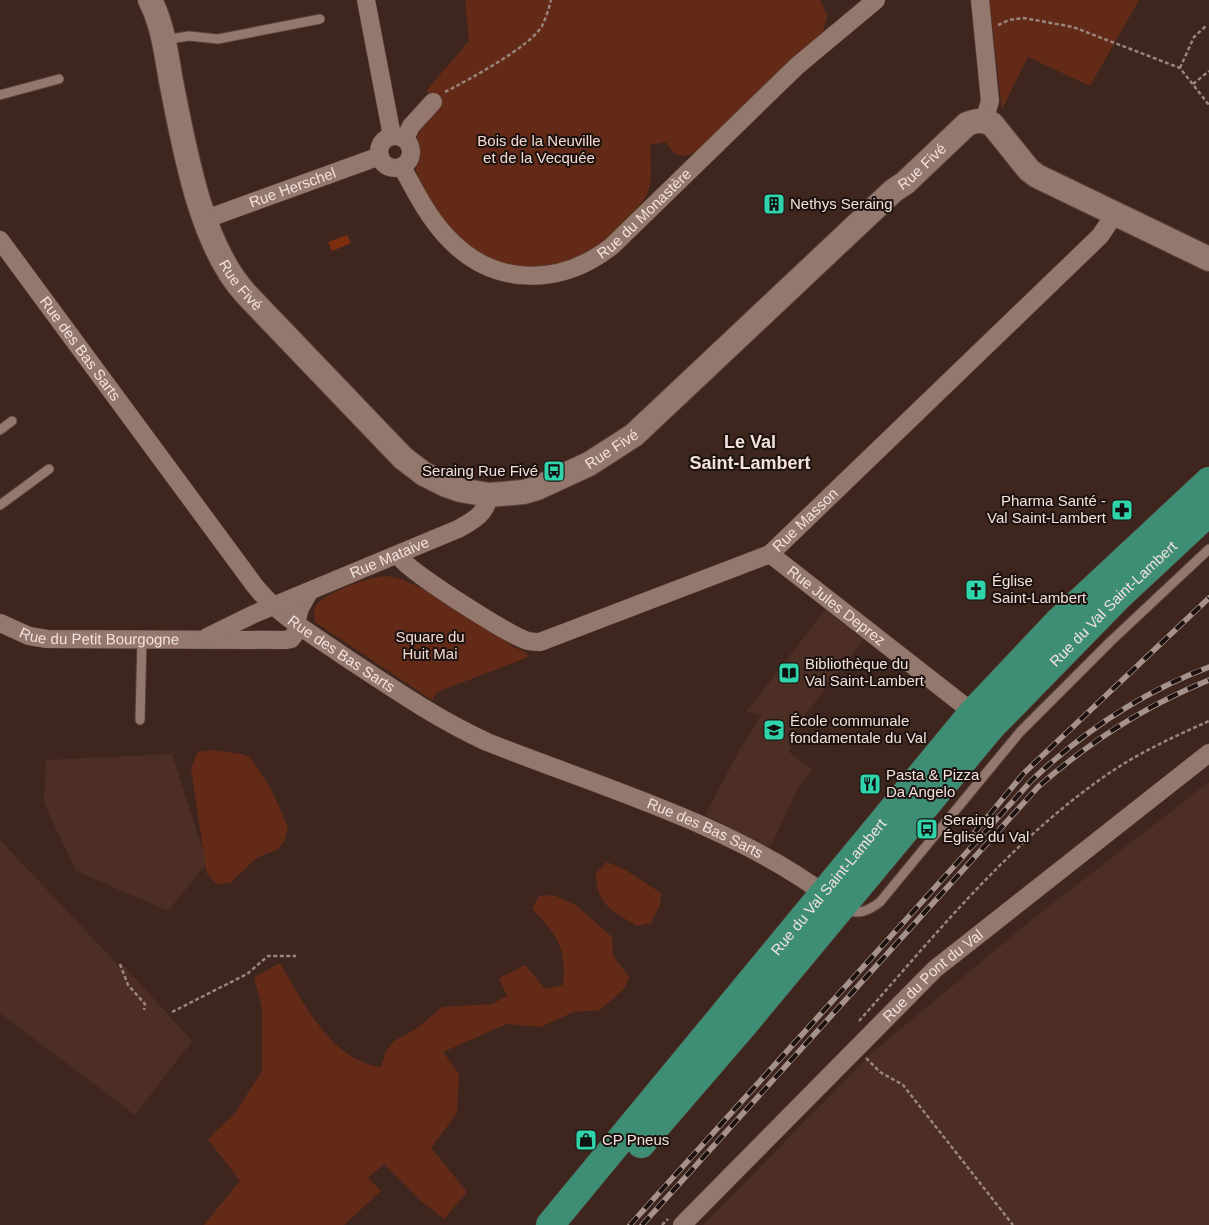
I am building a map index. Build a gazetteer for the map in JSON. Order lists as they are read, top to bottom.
{
  "streets": {
    "main road": ["Rue du Val Saint-Lambert"],
    "street": [
      "Rue Fivé",
      "Rue Herschel",
      "Rue du Monastère",
      "Rue des Bas Sarts",
      "Rue Masson",
      "Rue Mataive",
      "Rue Jules Deprez",
      "Rue du Petit Bourgogne",
      "Rue du Pont du Val"
    ]
  },
  "crossings": [
    ["Rue Fivé", "Rue Herschel"],
    ["Rue Fivé", "Rue Mataive"],
    ["Rue Herschel", "Rue du Monastère"],
    ["Rue des Bas Sarts", "Rue Mataive"],
    ["Rue des Bas Sarts", "Rue du Val Saint-Lambert"],
    ["Rue des Bas Sarts", "Rue du Petit Bourgogne"],
    ["Rue Masson", "Rue Mataive"],
    ["Rue Masson", "Rue Jules Deprez"],
    ["Rue Mataive", "Rue du Petit Bourgogne"],
    ["Rue du Val Saint-Lambert", "Rue Jules Deprez"]
  ],
  "districts": ["Le Val Saint-Lambert"],
  "parks": ["Bois de la Neuville et de la Vecquée", "Square du Huit Mai"],
  "places": {
    "building": ["Nethys Seraing"],
    "bus stop": ["Seraing Rue Fivé", "Seraing Église du Val"],
    "pharmacy": ["Pharma Santé - Val Saint-Lambert"],
    "church": ["Église Saint-Lambert"],
    "library": ["Bibliothèque du Val Saint-Lambert"],
    "school or university": ["École communale fondamentale du Val"],
    "restaurant": ["Pasta & Pizza Da Angelo"],
    "shop": ["CP Pneus"]
  }
}
